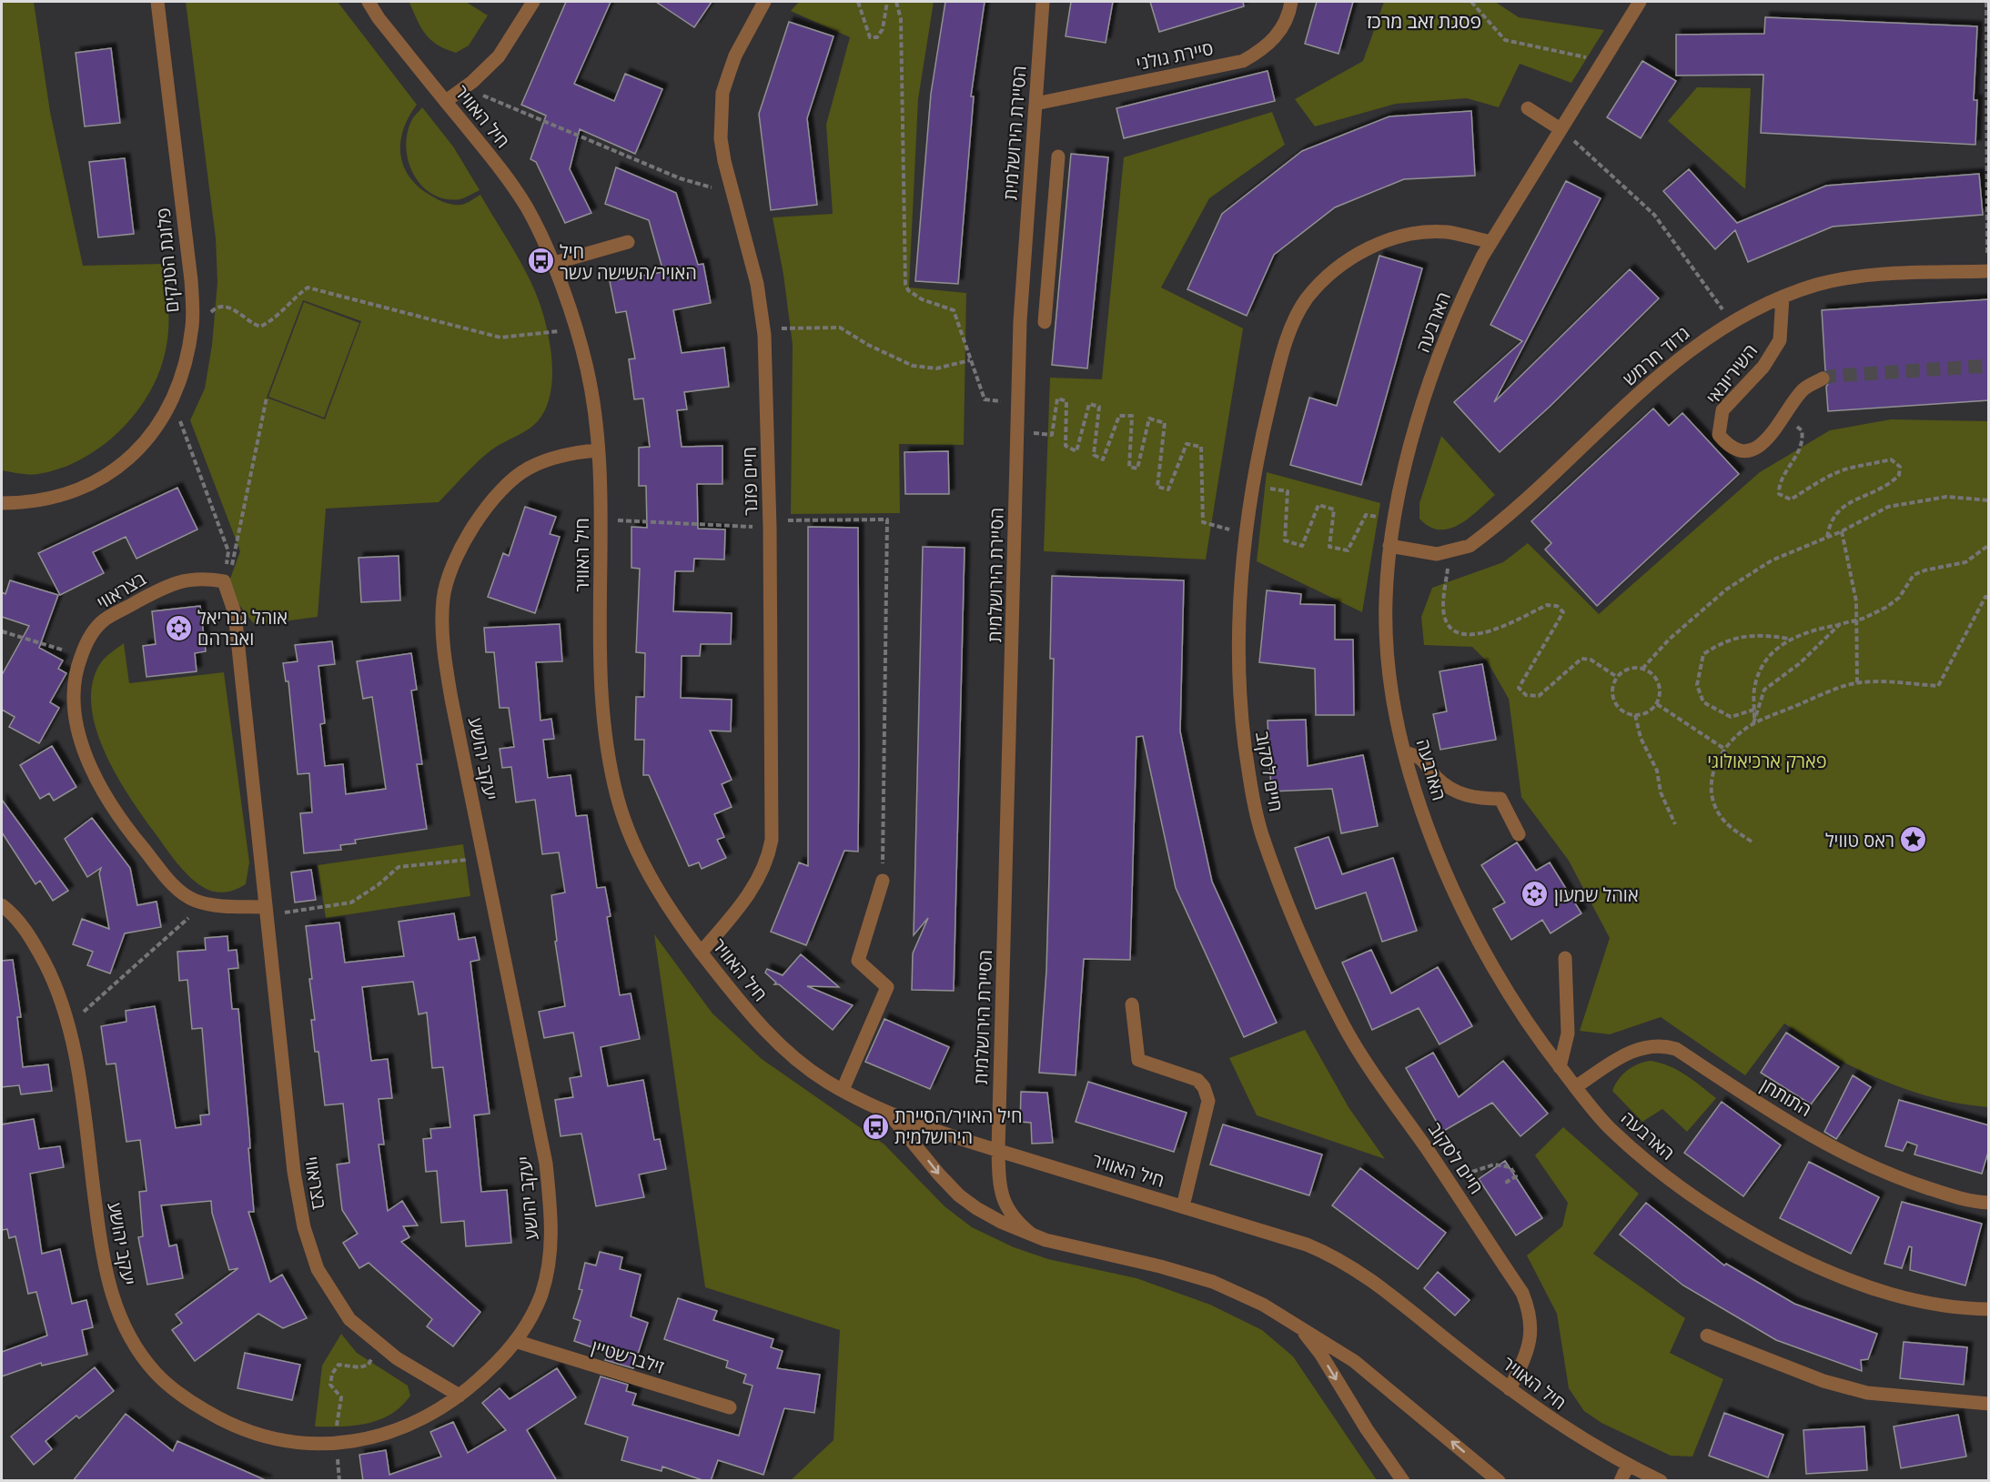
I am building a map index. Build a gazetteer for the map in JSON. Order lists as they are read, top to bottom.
{
  "streets": {
    "street": [
      "סיירת גולני",
      "חיל האוויר",
      "הסיירת הירושלמית",
      "פלוגת הטנקים",
      "הארבעה",
      "גדוד חרמש",
      "השיריונאי",
      "חיים פזנר",
      "בצראווי",
      "יעקב יהושע",
      "חיים לסקוב",
      "התותחן",
      "זילברשטיין"
    ]
  },
  "crossings": [
    ["סיירת גולני", "הסיירת הירושלמית"],
    ["חיל האוויר", "הסיירת הירושלמית"],
    ["חיל האוויר", "חיים פזנר"],
    ["חיל האוויר", "יעקב יהושע"],
    ["חיל האוויר", "חיים לסקוב"],
    ["הארבעה", "גדוד חרמש"],
    ["הארבעה", "חיים לסקוב"],
    ["הארבעה", "התותחן"],
    ["גדוד חרמש", "השיריונאי"],
    ["בצראווי", "יעקב יהושע"],
    ["יעקב יהושע", "זילברשטיין"]
  ],
  "districts": ["פסגת זאב מרכז"],
  "parks": ["פארק ארכיאולוגי"],
  "places": {
    "bus stop": ["חיל האויר/השישה עשר", "חיל האויר/הסיירת הירושלמית"],
    "synagogue": ["אוהל גבריאל ואברהם", "אוהל שמעון"],
    "place": ["ראס טוויל"]
  }
}
